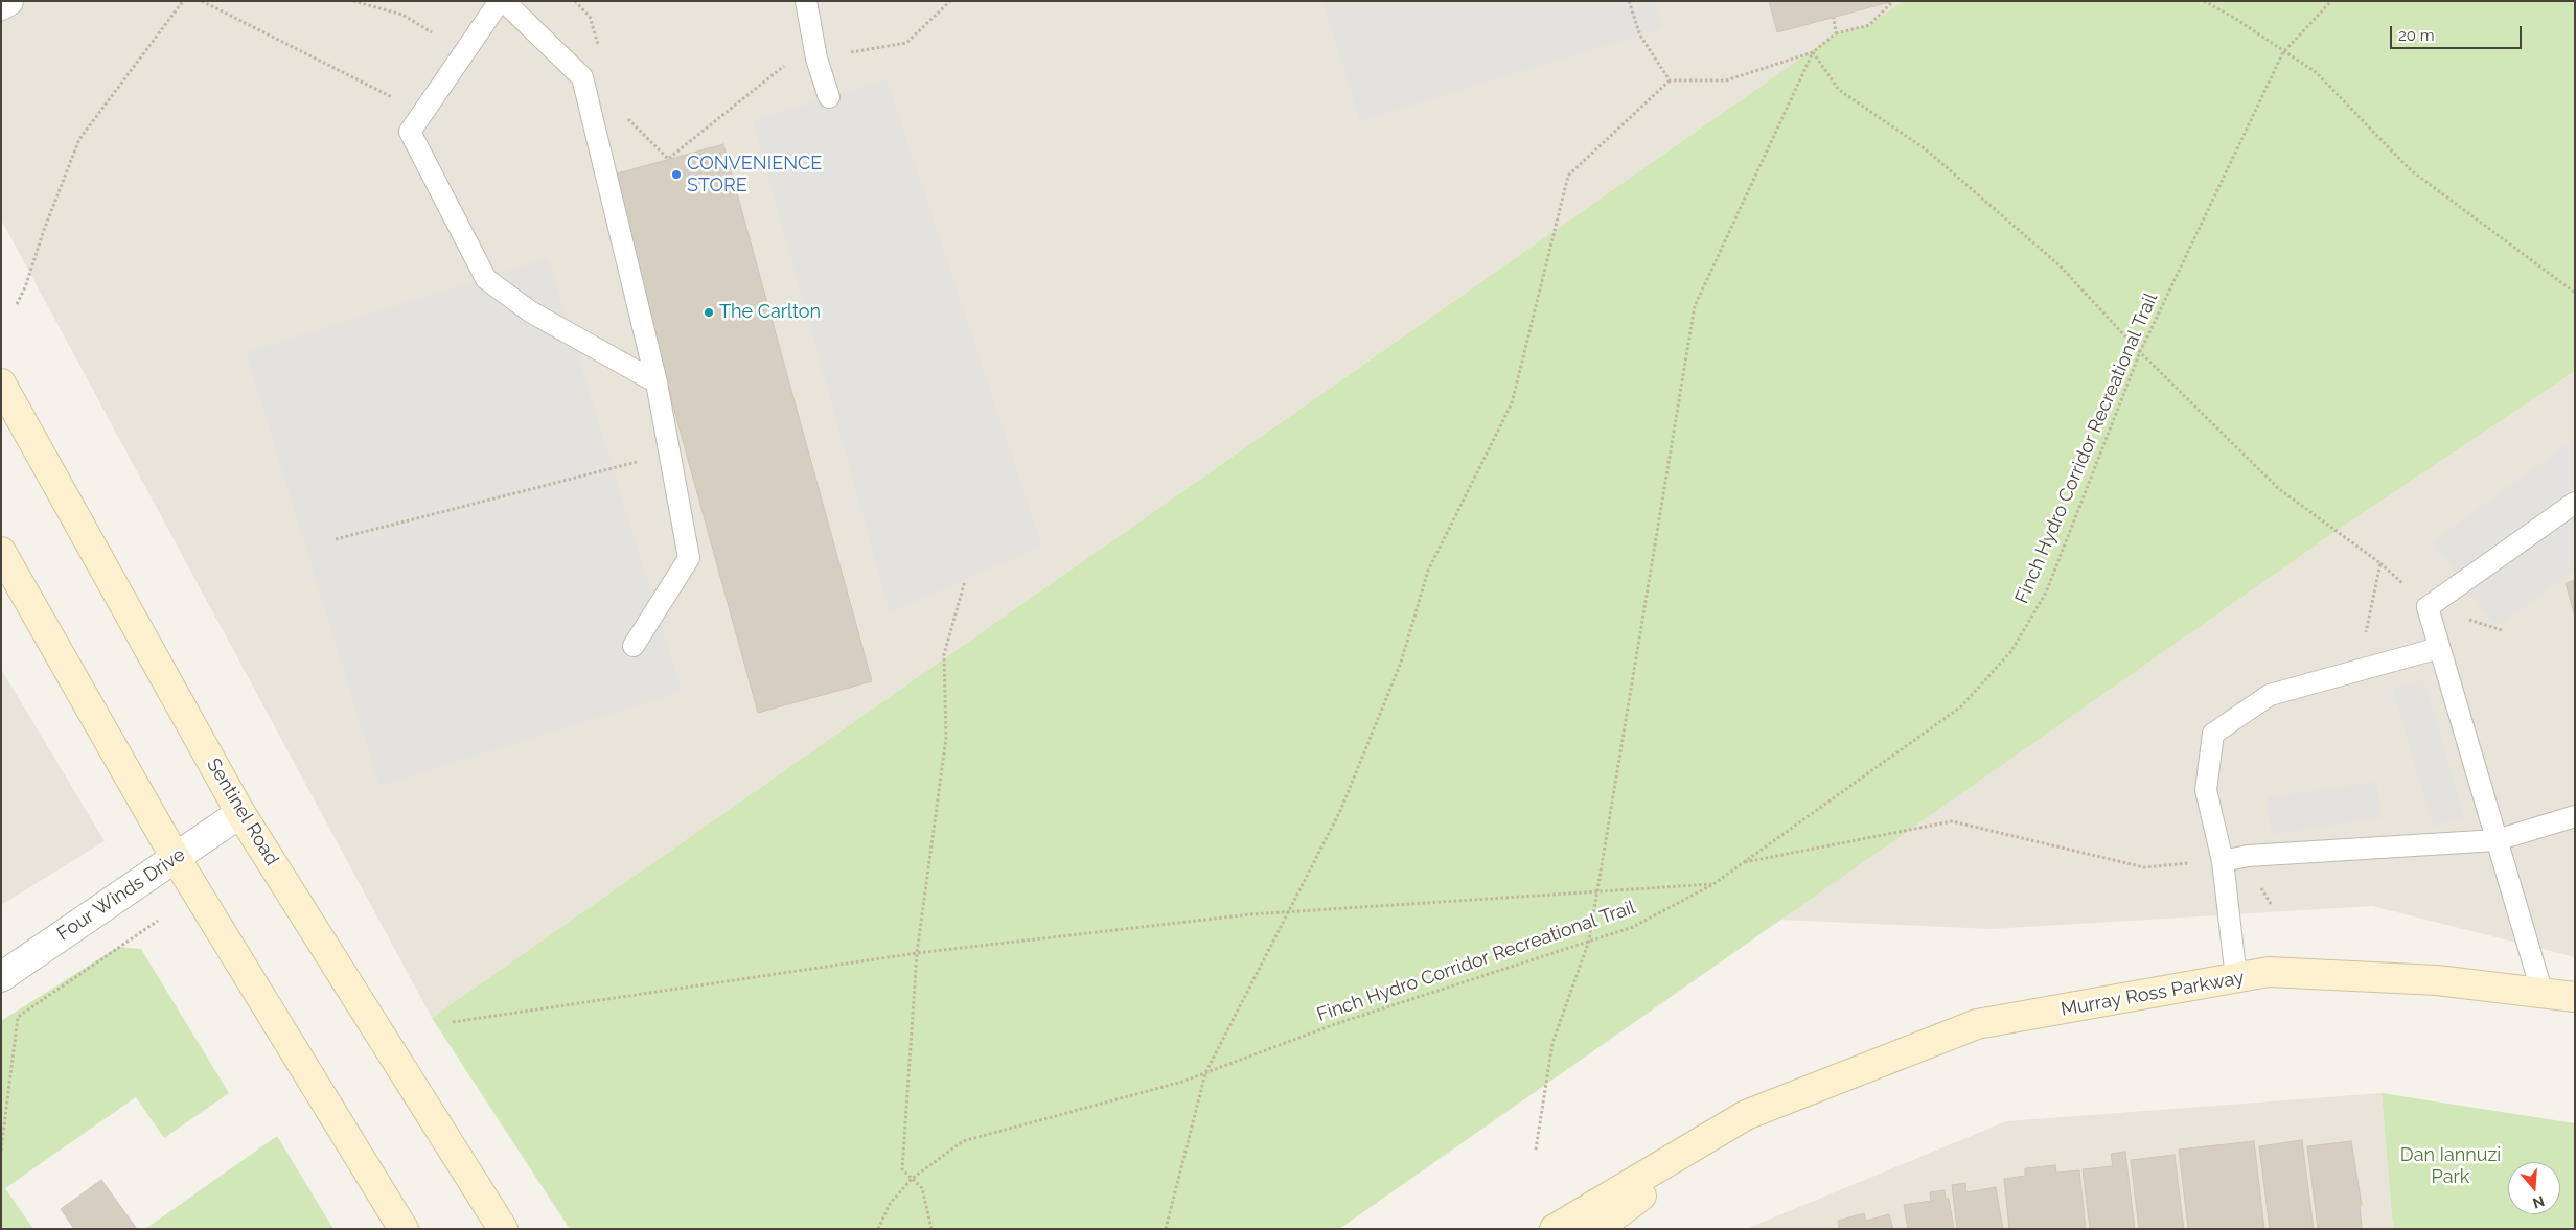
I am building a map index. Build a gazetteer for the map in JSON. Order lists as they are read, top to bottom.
{
  "streets": {
    "street": ["Sentinel Road", "Four Winds Drive", "Murray Ross Parkway"],
    "path": ["Finch Hydro Corridor Recreational Trail"]
  },
  "crossings": [
    ["Sentinel Road", "Four Winds Drive"]
  ],
  "parks": ["Dan Iannuzi Park"],
  "places": ["CONVENIENCE STORE", "The Carlton"],
  "scale_bar": "20 m",
  "north": "bottom"
}
